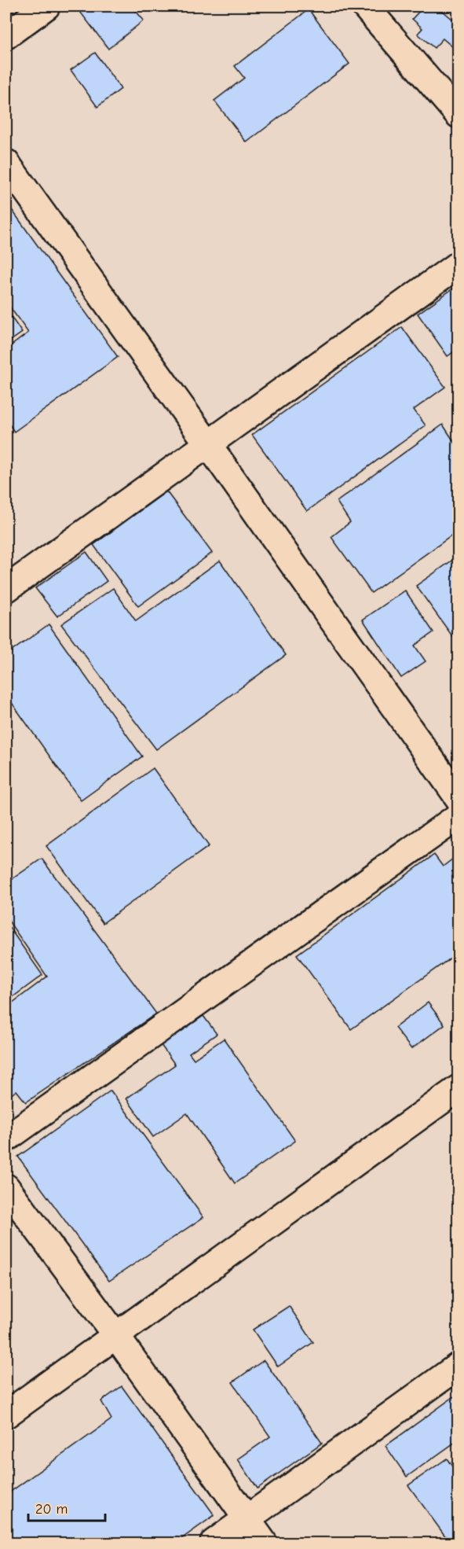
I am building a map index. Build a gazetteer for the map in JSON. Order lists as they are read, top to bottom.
{
  "scale_bar": "20 m"
}
